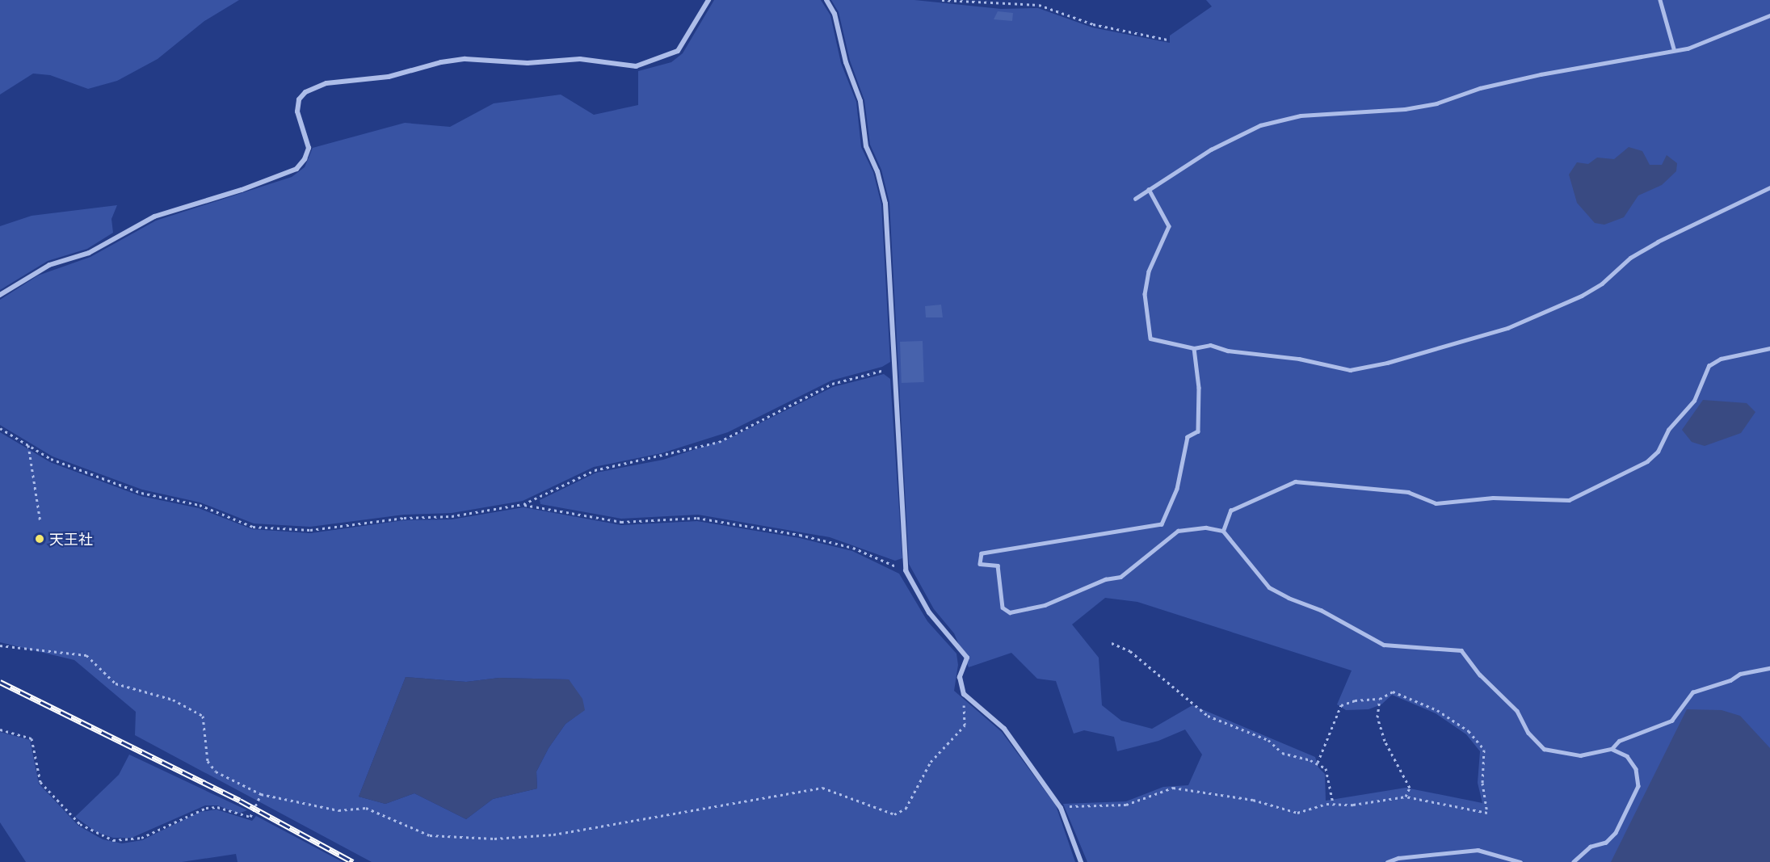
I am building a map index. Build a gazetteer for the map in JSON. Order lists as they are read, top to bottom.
{
  "places": ["天王社"]
}
